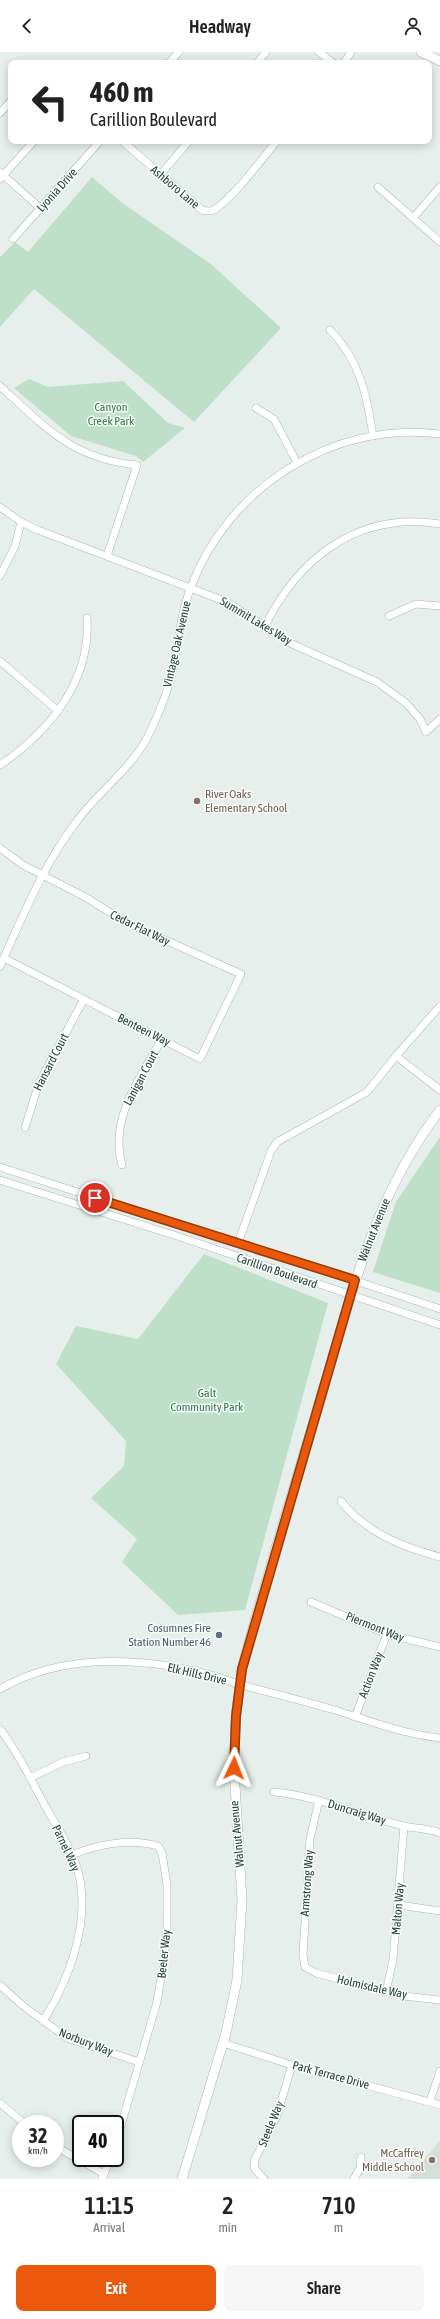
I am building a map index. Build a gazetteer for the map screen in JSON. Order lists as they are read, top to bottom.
{
  "streets": {
    "street": [
      "Ashboro Lane",
      "Lyonia Drive",
      "Summit Lakes Way",
      "Vintage Oak Avenue",
      "Cedar Flat Way",
      "Benteen Way",
      "Hansard Court",
      "Lanigan Court",
      "Walnut Avenue",
      "Carillion Boulevard",
      "Piermont Way",
      "Elk Hills Drive",
      "Action Way",
      "Duncraig Way",
      "Parnel Way",
      "Armstrong Way",
      "Malton Way",
      "Beeler Way",
      "Holmisdale Way",
      "Norbury Way",
      "Park Terrace Drive",
      "Steele Way"
    ]
  },
  "crossings": [
    ["Summit Lakes Way", "Vintage Oak Avenue"],
    ["Vintage Oak Avenue", "Cedar Flat Way"],
    ["Vintage Oak Avenue", "Benteen Way"],
    ["Cedar Flat Way", "Benteen Way"],
    ["Benteen Way", "Hansard Court"],
    ["Benteen Way", "Lanigan Court"],
    ["Walnut Avenue", "Carillion Boulevard"],
    ["Walnut Avenue", "Elk Hills Drive"],
    ["Walnut Avenue", "Park Terrace Drive"],
    ["Piermont Way", "Action Way"],
    ["Elk Hills Drive", "Action Way"],
    ["Duncraig Way", "Armstrong Way"],
    ["Duncraig Way", "Malton Way"],
    ["Parnel Way", "Beeler Way"],
    ["Parnel Way", "Norbury Way"],
    ["Armstrong Way", "Holmisdale Way"],
    ["Malton Way", "Holmisdale Way"],
    ["Beeler Way", "Norbury Way"],
    ["Park Terrace Drive", "Steele Way"]
  ],
  "parks": ["Canyon Creek Park", "Galt Community Park"],
  "places": ["River Oaks Elementary School", "Cosumnes Fire Station Number 46", "McCaffrey Middle School"],
  "page": {
    "header": "Headway",
    "turn": ["460 m", "Carillion Boulevard"],
    "speed": "32 km/h",
    "limit": "40",
    "eta": [
      "11:15",
      "Arrival",
      "2",
      "min",
      "710",
      "m"
    ],
    "buttons": ["Exit", "Share"]
  }
}
